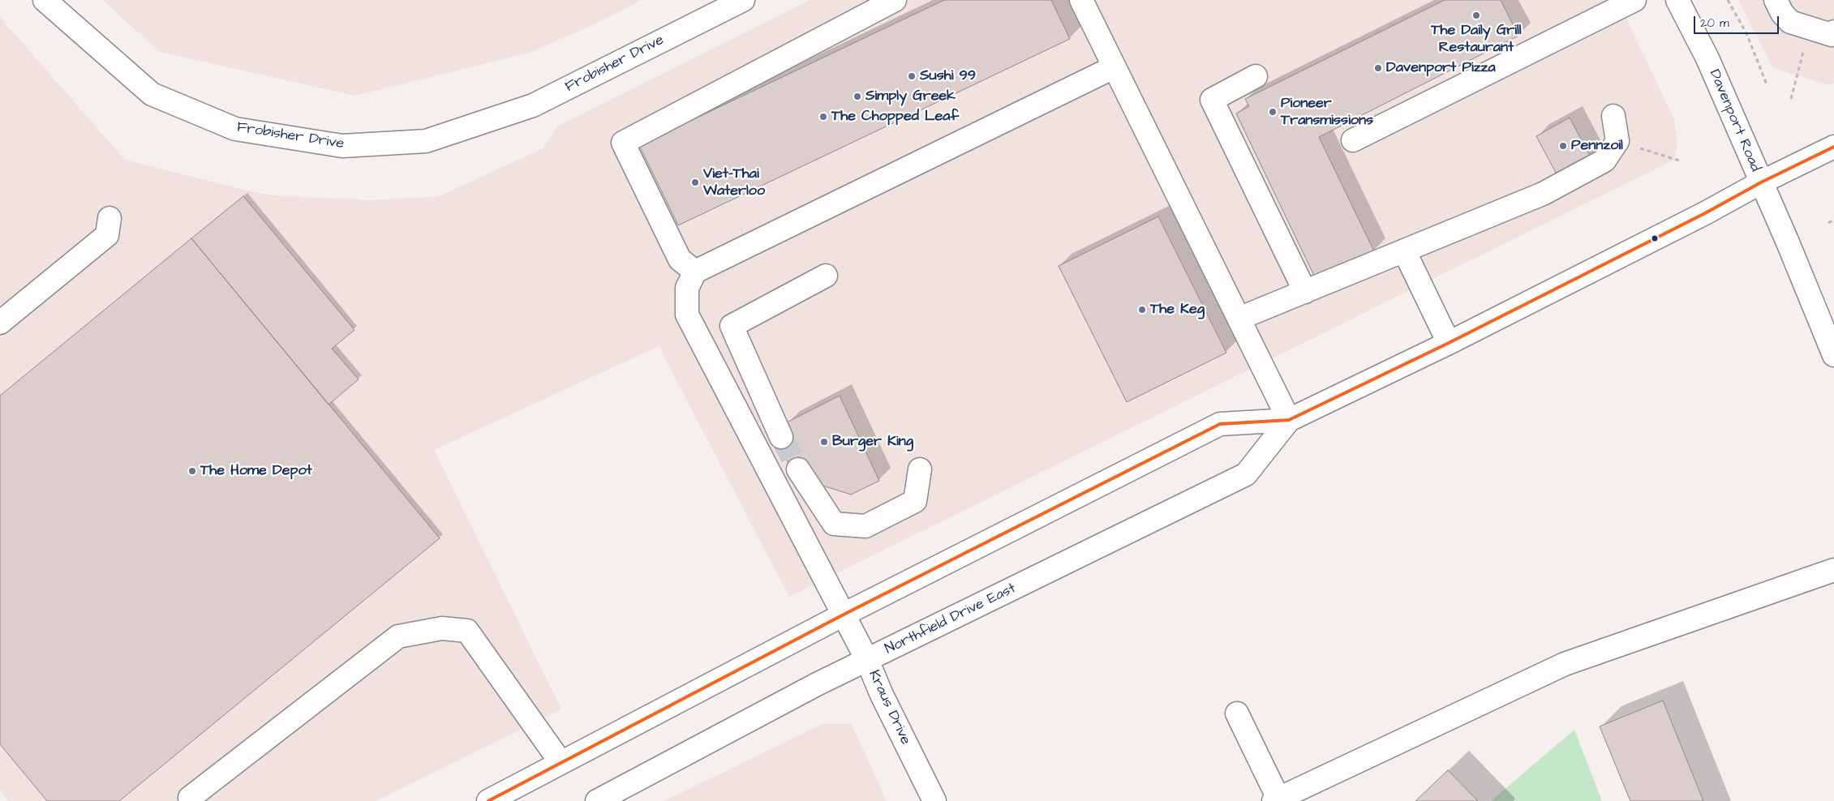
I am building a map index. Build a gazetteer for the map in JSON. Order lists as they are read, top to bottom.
{
  "streets": {
    "main road": [
      "Frobisher Drive",
      "Davenport Road",
      "Northfield Drive East",
      "Kraus Drive"
    ]
  },
  "crossings": [
    ["Davenport Road", "Northfield Drive East"],
    ["Northfield Drive East", "Kraus Drive"]
  ],
  "places": [
    "The Daily Grill Restaurant",
    "Davenport Pizza",
    "Sushi 99",
    "Simply Greek",
    "Pioneer Transmissions",
    "The Chopped Leaf",
    "Pennzoil",
    "Viet-Thai Waterloo",
    "The Keg",
    "Burger King",
    "The Home Depot"
  ],
  "scale_bar": "20 m"
}
